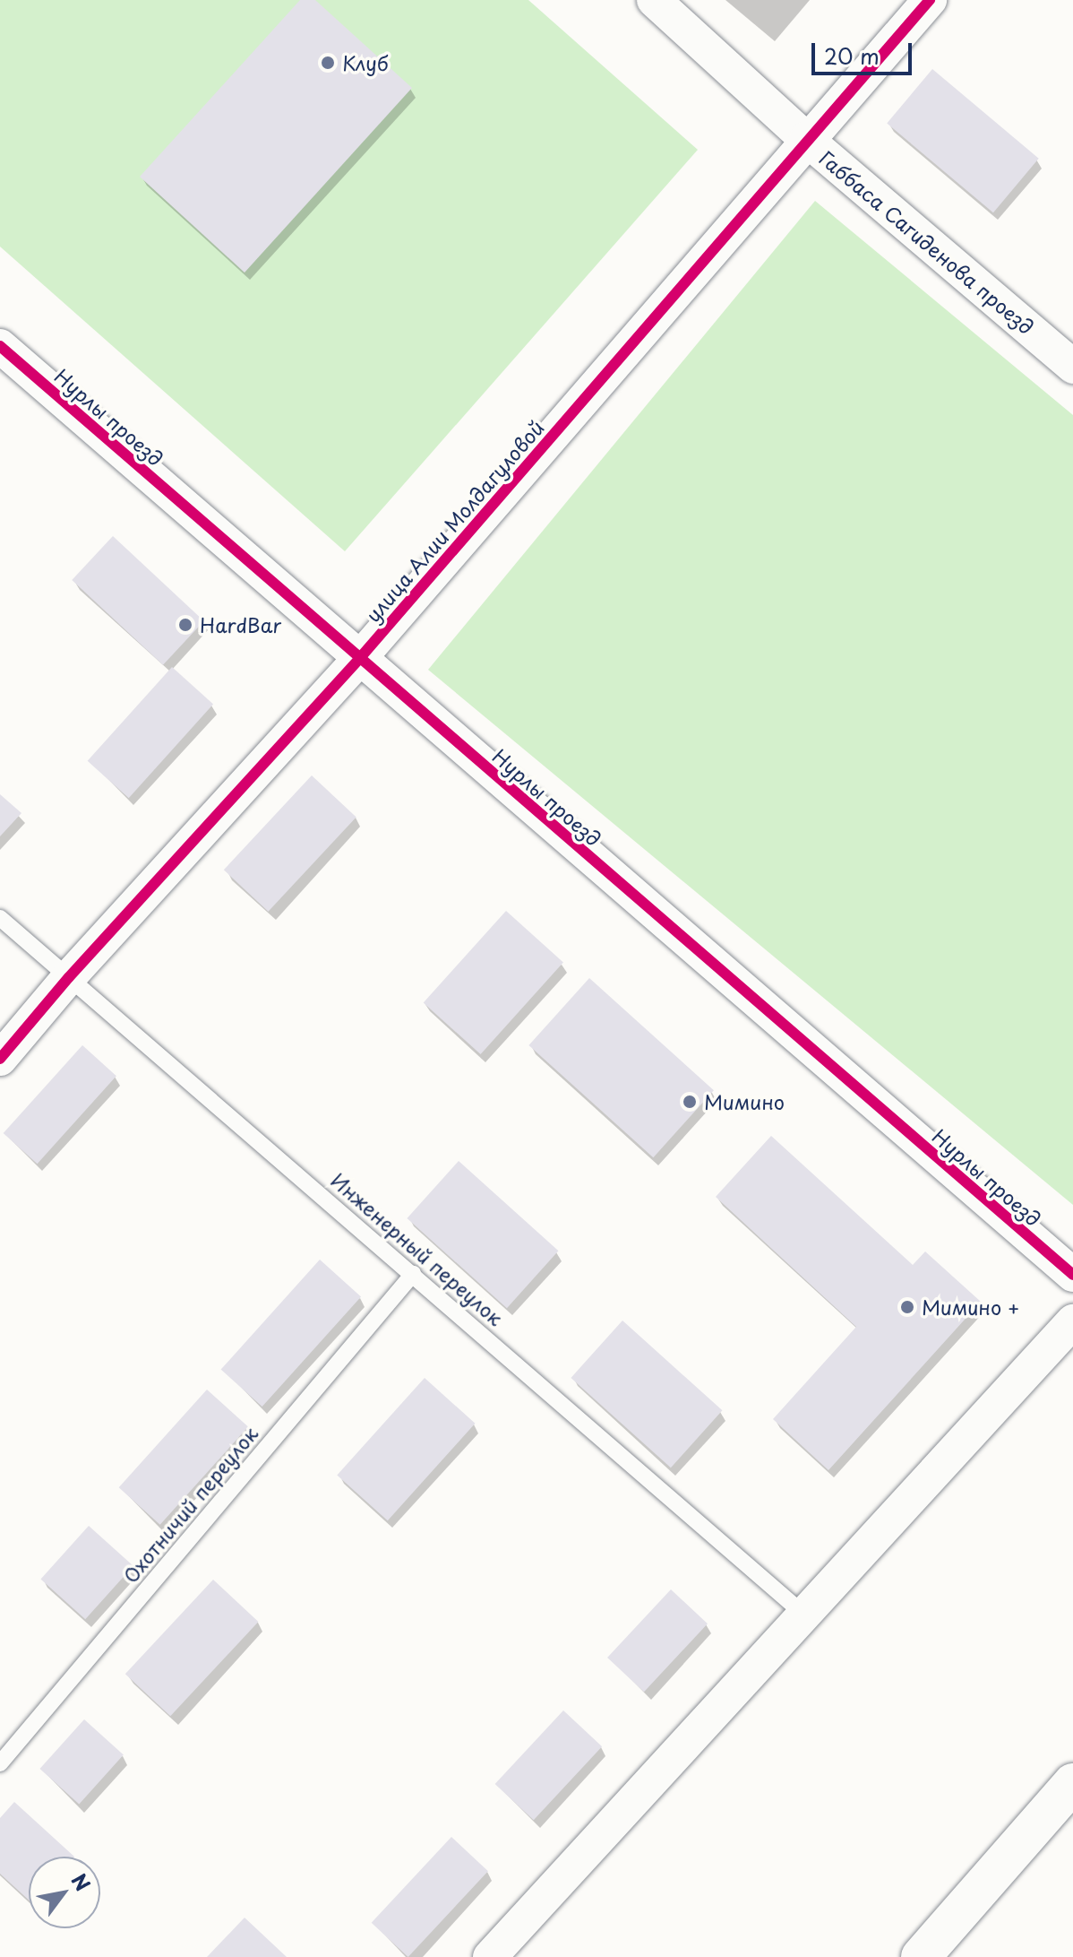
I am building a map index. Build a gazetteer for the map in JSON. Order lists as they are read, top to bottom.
{
  "streets": {
    "street": ["Габбаса Сагиденова проезд", "Нурлы проезд", "улица Алии Молдагуловой"],
    "lane": ["Инженерный переулок", "Охотничий переулок"]
  },
  "crossings": [
    ["Габбаса Сагиденова проезд", "улица Алии Молдагуловой"],
    ["Нурлы проезд", "улица Алии Молдагуловой"],
    ["улица Алии Молдагуловой", "Инженерный переулок"],
    ["Инженерный переулок", "Охотничий переулок"]
  ],
  "places": [
    "Клуб",
    "HardBar",
    "Мимино",
    "Мимино +"
  ],
  "scale_bar": "20 m",
  "north": "top right"
}
